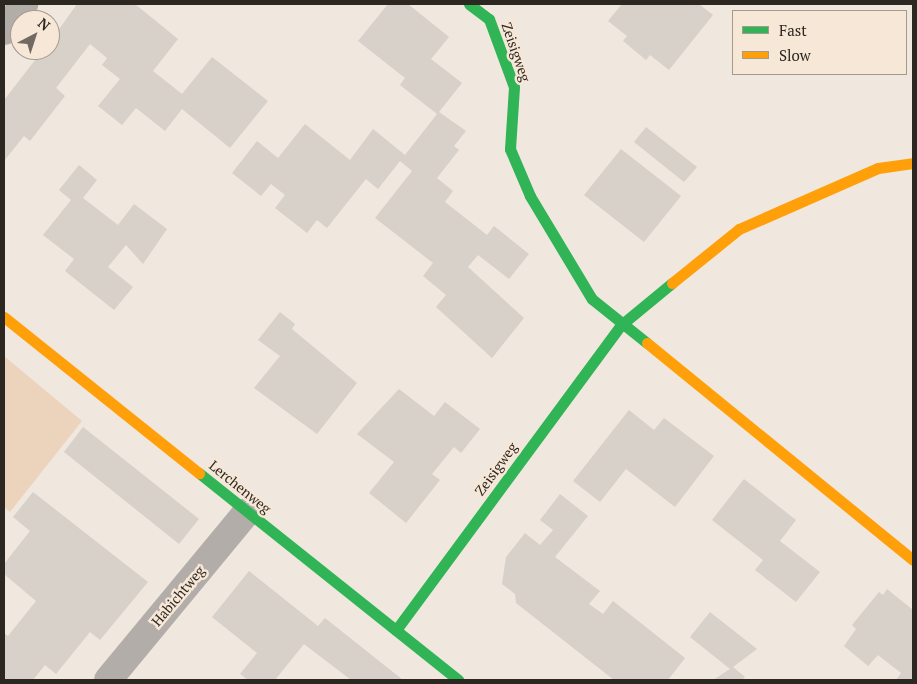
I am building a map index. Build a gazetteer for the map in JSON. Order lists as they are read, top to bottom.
{
  "streets": {
    "street": ["Zeisigweg", "Lerchenweg", "Habichtweg"]
  },
  "crossings": [
    ["Zeisigweg", "Lerchenweg"],
    ["Lerchenweg", "Habichtweg"]
  ],
  "legend": ["Fast", "Slow"],
  "north": "top right"
}
